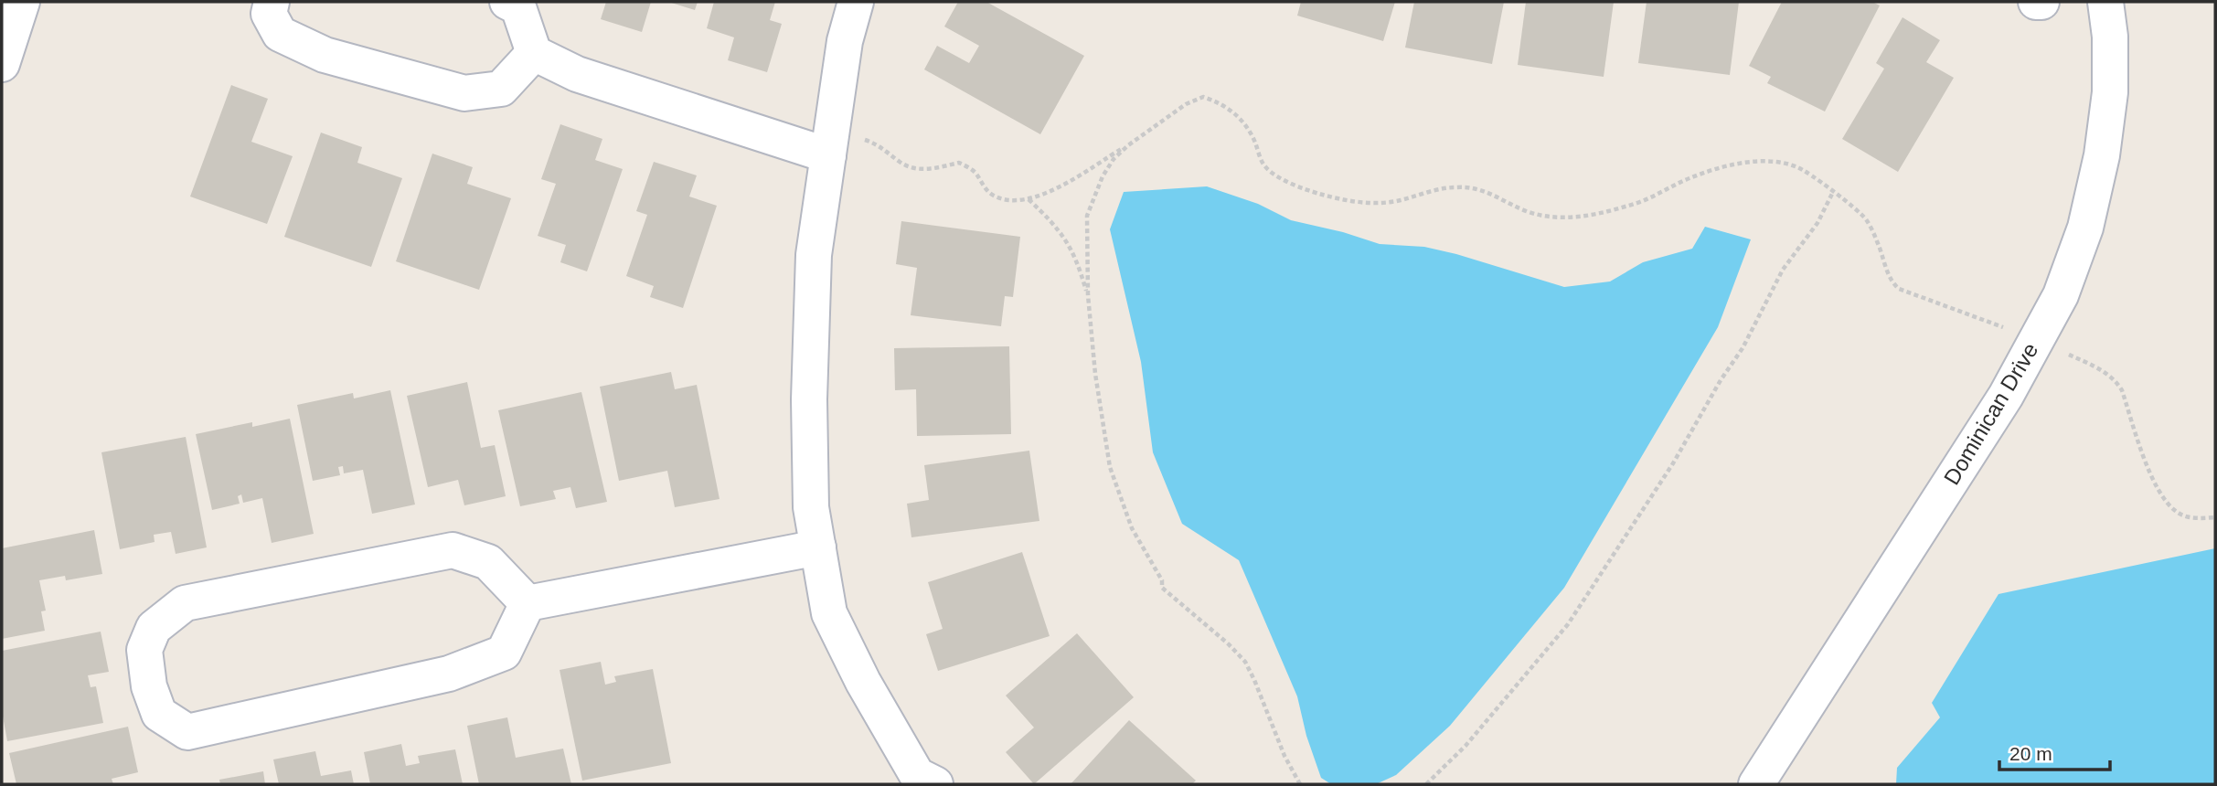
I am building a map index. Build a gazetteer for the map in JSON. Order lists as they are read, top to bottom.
{
  "streets": {
    "street": ["Dominican Drive"]
  },
  "scale_bar": "20 m"
}
